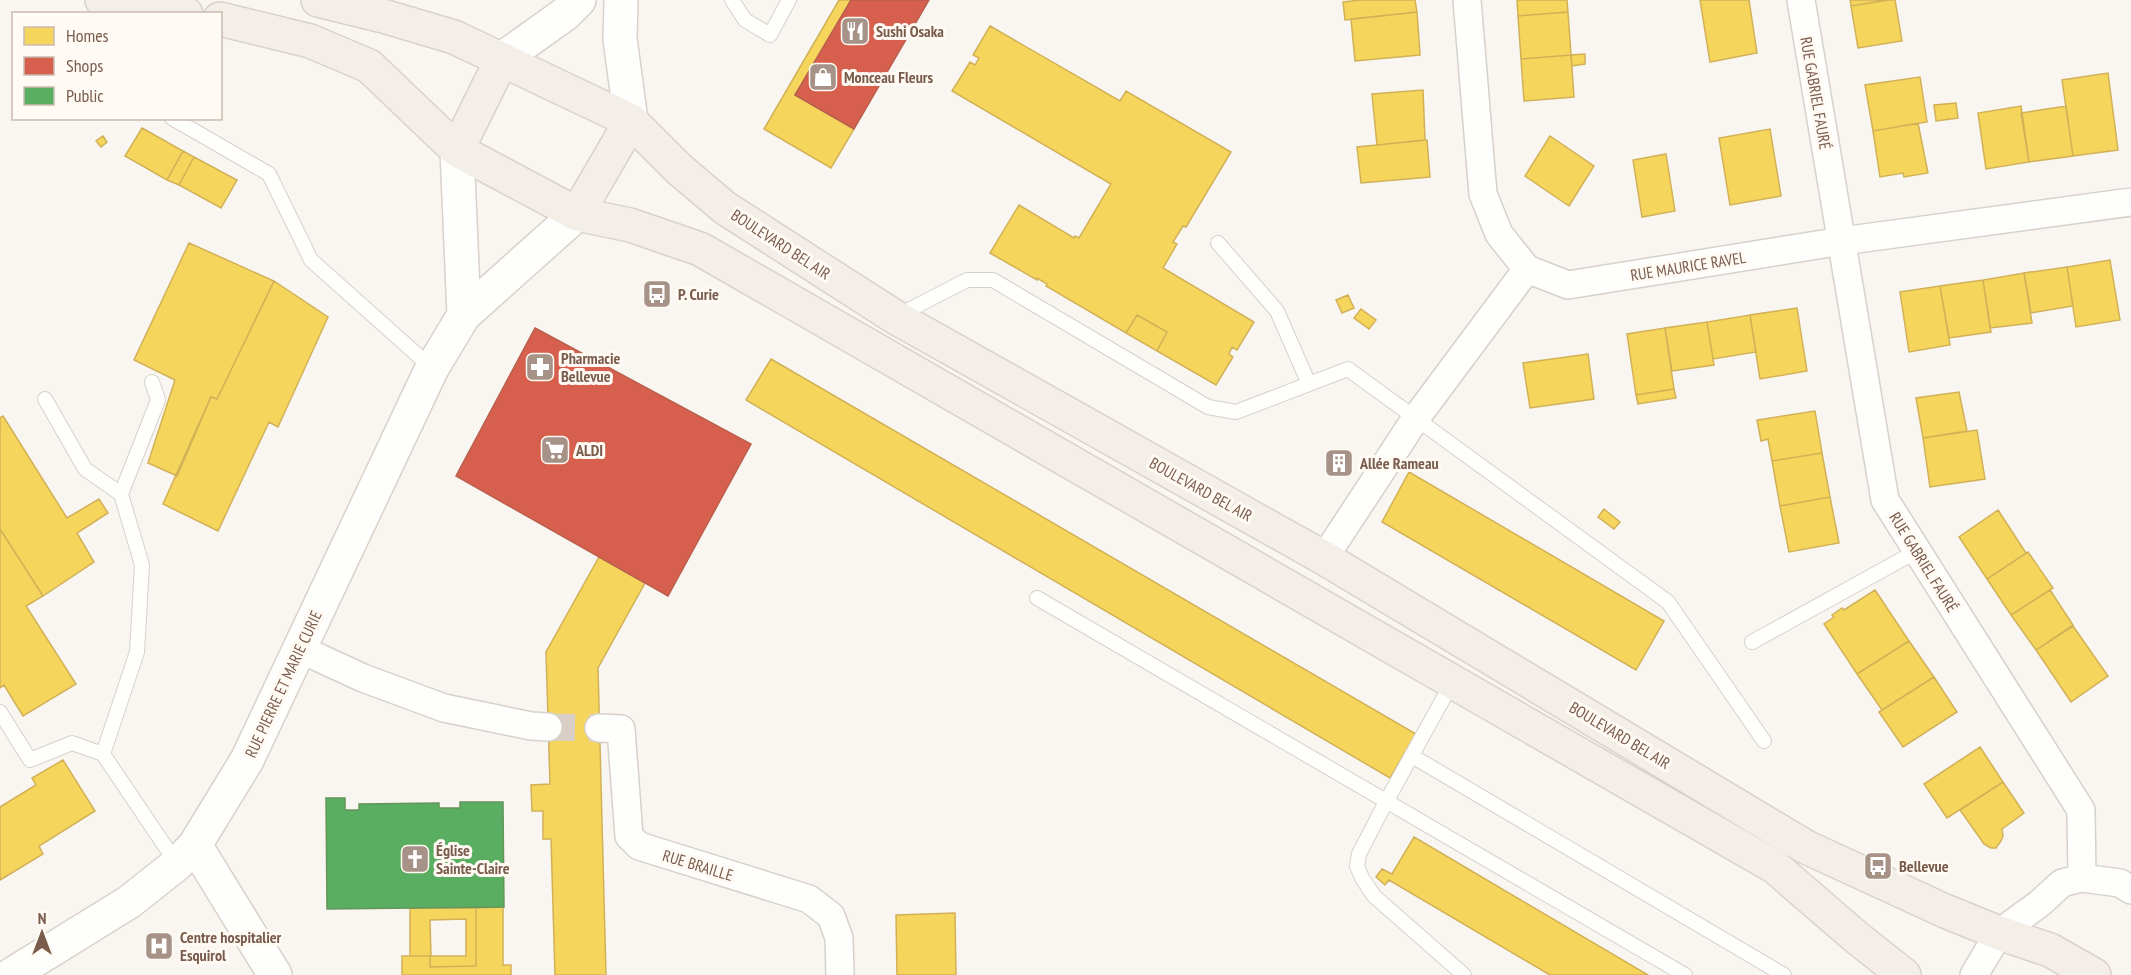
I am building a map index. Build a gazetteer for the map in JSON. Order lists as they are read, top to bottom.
{
  "streets": {
    "main road": ["BOULEVARD BEL AIR", "RUE PIERRE ET MARIE CURIE"],
    "street": ["RUE GABRIEL FAURÉ", "RUE MAURICE RAVEL", "RUE BRAILLE"]
  },
  "crossings": [
    ["RUE GABRIEL FAURÉ", "RUE MAURICE RAVEL"],
    ["BOULEVARD BEL AIR", "RUE PIERRE ET MARIE CURIE"]
  ],
  "places": {
    "restaurant": ["Sushi Osaka"],
    "shop": ["Monceau Fleurs"],
    "bus stop": ["P. Curie", "Bellevue"],
    "pharmacy": ["Pharmacie Bellevue"],
    "supermarket": ["ALDI"],
    "building": ["Allée Rameau"],
    "church": ["Église Sainte-Claire"],
    "hospital": ["Centre hospitalier Esquirol"]
  },
  "legend": ["Homes", "Shops", "Public"],
  "north": "top"
}
